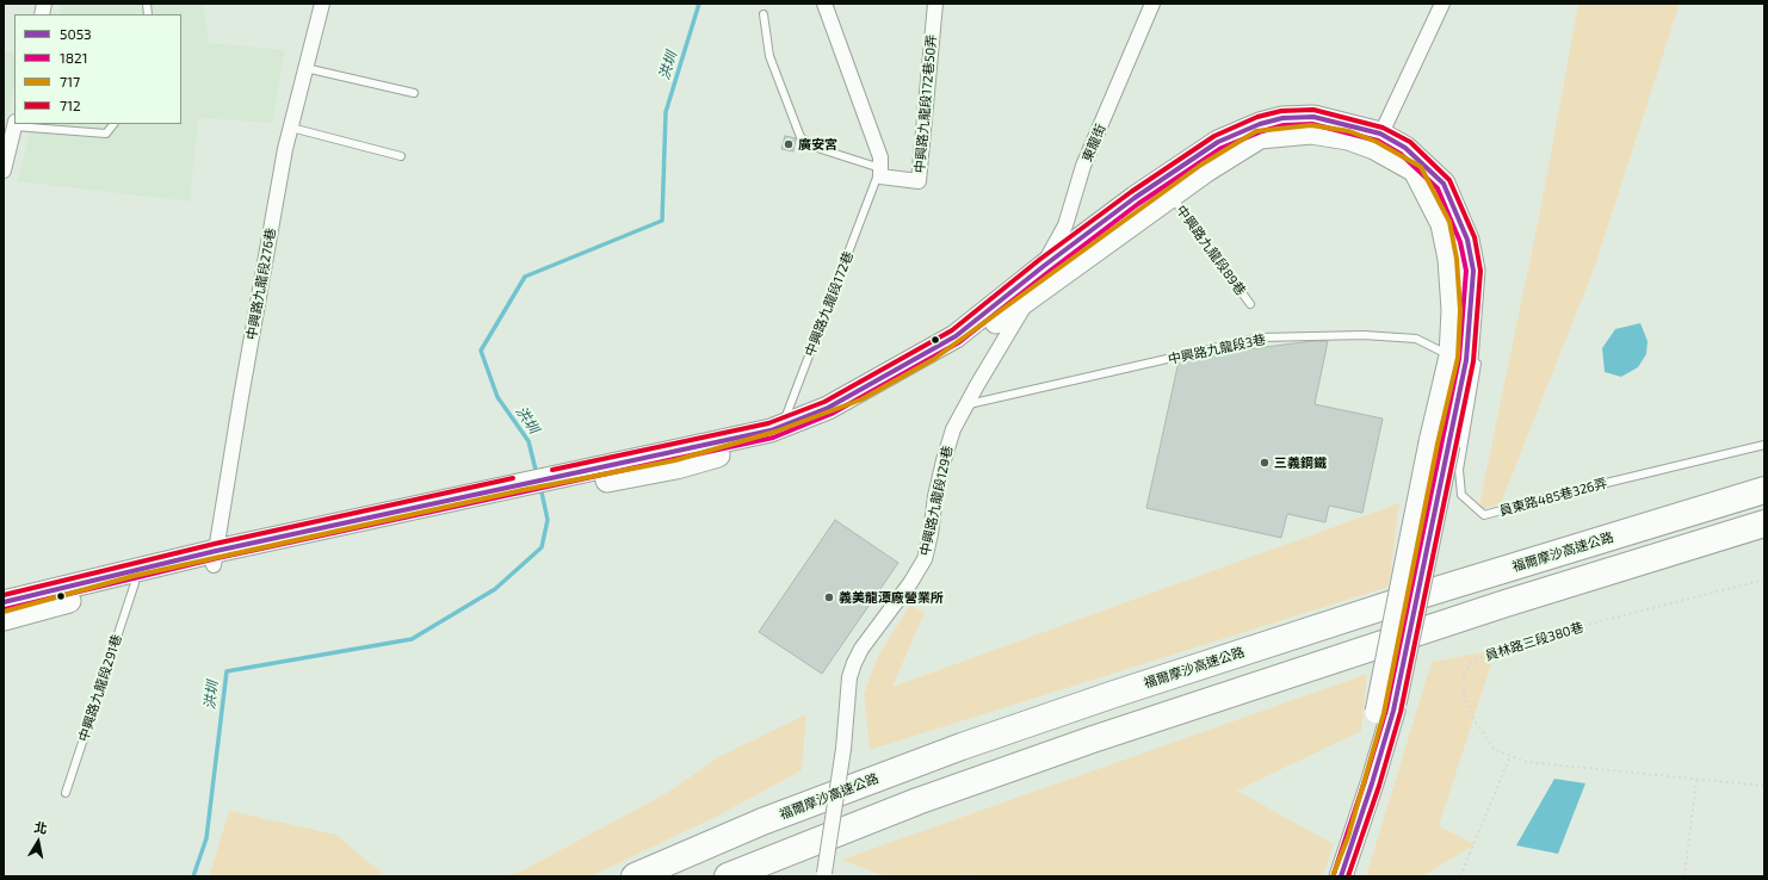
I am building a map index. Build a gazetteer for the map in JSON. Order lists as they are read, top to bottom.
{
  "streets": {
    "highway": ["福爾摩沙高速公路"],
    "street": [
      "中興路九龍段172巷50弄",
      "東龍街",
      "中興路九龍段276巷",
      "中興路九龍段129巷"
    ],
    "lane": [
      "中興路九龍段89巷",
      "中興路九龍段172巷",
      "中興路九龍段3巷",
      "員東路485巷326弄",
      "中興路九龍段291巷"
    ],
    "path": ["員林路三段380巷"]
  },
  "crossings": [
    ["中興路九龍段172巷50弄", "中興路九龍段172巷"],
    ["東龍街", "中興路九龍段129巷"],
    ["中興路九龍段3巷", "員東路485巷326弄"],
    ["中興路九龍段3巷", "中興路九龍段129巷"]
  ],
  "water": ["洪圳"],
  "places": ["廣安宮", "三義鋼鐵", "義美龍潭廠營業所"],
  "lines": [
    "transit line 712",
    "transit line 5053",
    "transit line 1821",
    "transit line 717"
  ],
  "legend": [
    "5053",
    "1821",
    "717",
    "712"
  ],
  "north": "top"
}
